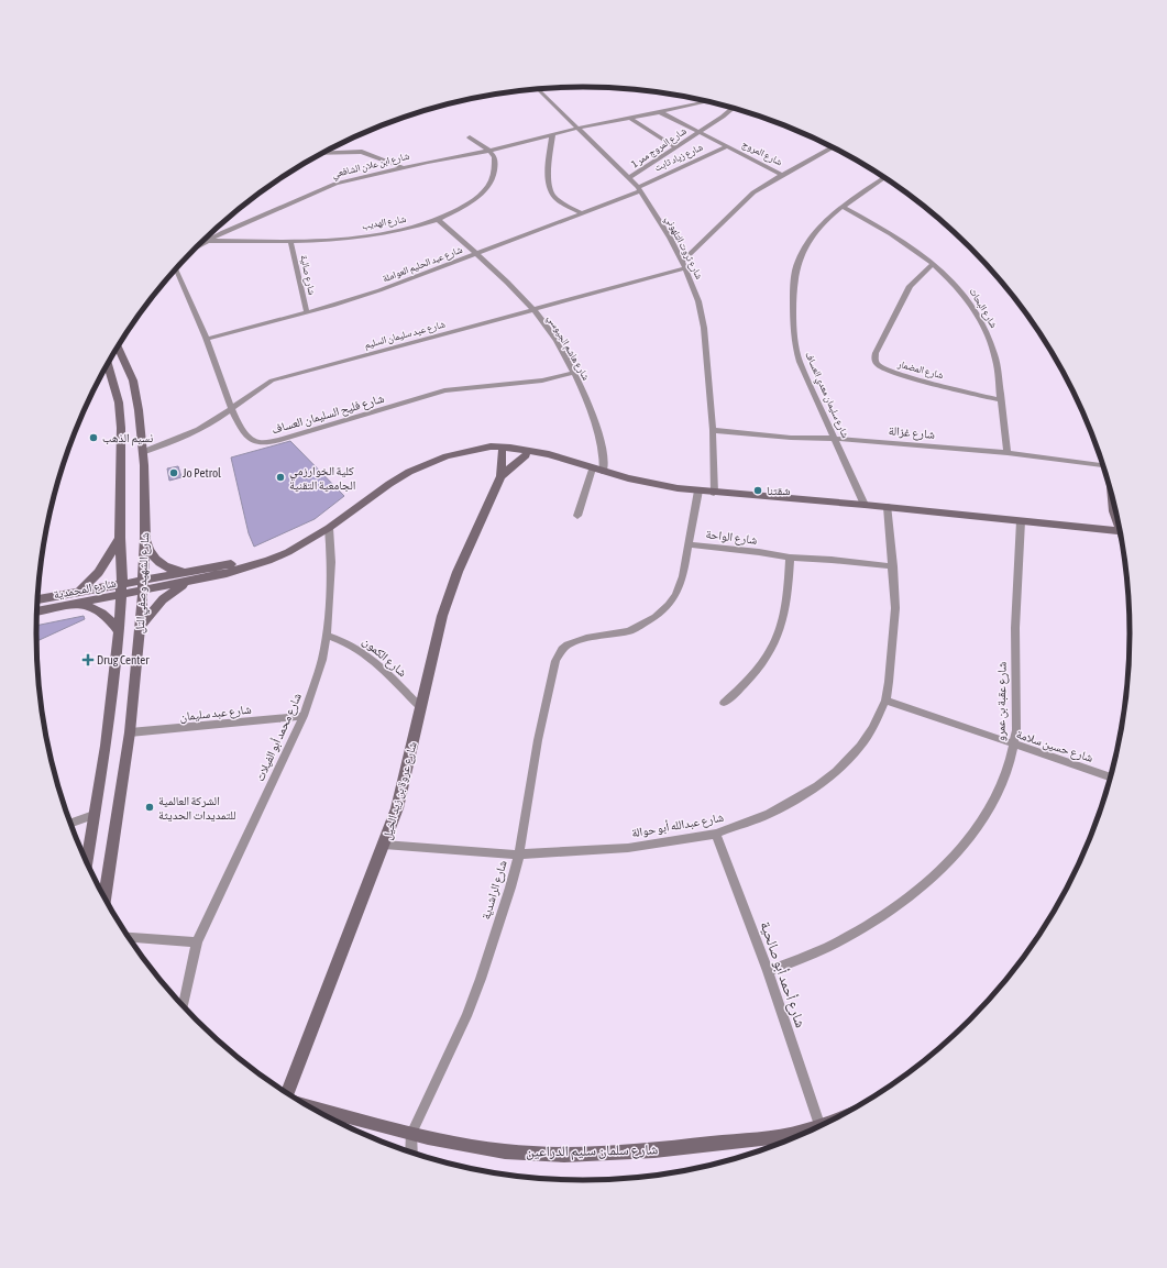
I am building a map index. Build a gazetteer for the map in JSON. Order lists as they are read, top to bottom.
{
  "streets": {
    "street": [
      "شارع المروج ممر 1",
      "شارع المروج",
      "شارع زياد ثابت",
      "شارع ابن علان الشافعي",
      "شارع الهديب",
      "شارع ثروت التلهوني",
      "شارع عبد الحليم العواملة",
      "شارع صالية",
      "شارع البحاث",
      "شارع عيد سليمان السليم",
      "شارع هاشم الجيوسي",
      "شارع المضمار",
      "شارع سليمان معدي العساف",
      "شارع فليح السليمان العساف",
      "شارع غزالة",
      "شارع الواحة",
      "شارع الشهيد وصفي التل",
      "شارع المحمدية",
      "شارع الكمون",
      "شارع عقبة بن عمرو",
      "شارع عبد سليمان",
      "شارع محمد أبو الفيلات",
      "شارع حسين سلامة",
      "شارع عروة بن زيد الخيل",
      "شارع عبدالله أبو حوالة",
      "شارع الراشدية",
      "شارع أحمد أبو صالحية",
      "شارع سلمان سليم الدراعين"
    ]
  },
  "crossings": [
    ["شارع المروج ممر 1", "شارع المروج"],
    ["شارع المروج ممر 1", "شارع ثروت التلهوني"],
    ["شارع المروج", "شارع زياد ثابت"],
    ["شارع المروج", "شارع ابن علان الشافعي"],
    ["شارع المروج", "شارع ثروت التلهوني"],
    ["شارع المروج", "شارع عيد سليمان السليم"],
    ["شارع زياد ثابت", "شارع ثروت التلهوني"],
    ["شارع زياد ثابت", "شارع عبد الحليم العواملة"],
    ["شارع ابن علان الشافعي", "شارع الهديب"],
    ["شارع ابن علان الشافعي", "شارع ثروت التلهوني"],
    ["شارع الهديب", "شارع صالية"],
    ["شارع الهديب", "شارع هاشم الجيوسي"],
    ["شارع ثروت التلهوني", "شارع عبد الحليم العواملة"],
    ["شارع ثروت التلهوني", "شارع عيد سليمان السليم"],
    ["شارع ثروت التلهوني", "شارع غزالة"],
    ["شارع عبد الحليم العواملة", "شارع صالية"],
    ["شارع عبد الحليم العواملة", "شارع هاشم الجيوسي"],
    ["شارع عبد الحليم العواملة", "شارع فليح السليمان العساف"],
    ["شارع البحاث", "شارع المضمار"],
    ["شارع البحاث", "شارع سليمان معدي العساف"],
    ["شارع البحاث", "شارع غزالة"],
    ["شارع عيد سليمان السليم", "شارع هاشم الجيوسي"],
    ["شارع عيد سليمان السليم", "شارع فليح السليمان العساف"],
    ["شارع عيد سليمان السليم", "شارع الشهيد وصفي التل"],
    ["شارع هاشم الجيوسي", "شارع فليح السليمان العساف"],
    ["شارع سليمان معدي العساف", "شارع غزالة"],
    ["شارع الواحة", "شارع عبدالله أبو حوالة"],
    ["شارع الواحة", "شارع الراشدية"],
    ["شارع الشهيد وصفي التل", "شارع المحمدية"],
    ["شارع الشهيد وصفي التل", "شارع عبد سليمان"],
    ["شارع المحمدية", "شارع محمد أبو الفيلات"],
    ["شارع الكمون", "شارع محمد أبو الفيلات"],
    ["شارع الكمون", "شارع عروة بن زيد الخيل"],
    ["شارع عقبة بن عمرو", "شارع حسين سلامة"],
    ["شارع عقبة بن عمرو", "شارع أحمد أبو صالحية"],
    ["شارع عبد سليمان", "شارع محمد أبو الفيلات"],
    ["شارع حسين سلامة", "شارع عبدالله أبو حوالة"],
    ["شارع عروة بن زيد الخيل", "شارع عبدالله أبو حوالة"],
    ["شارع عبدالله أبو حوالة", "شارع الراشدية"],
    ["شارع عبدالله أبو حوالة", "شارع أحمد أبو صالحية"],
    ["شارع الراشدية", "شارع سلمان سليم الدراعين"]
  ],
  "places": {
    "other": [
      "نسيم الذهب",
      "Jo Petrol",
      "كلية الخوارزمي الجامعية التقنية",
      "شقتنا",
      "الشركة العالمية للتمديدات الحديثة"
    ],
    "health": ["Drug Center"]
  }
}
